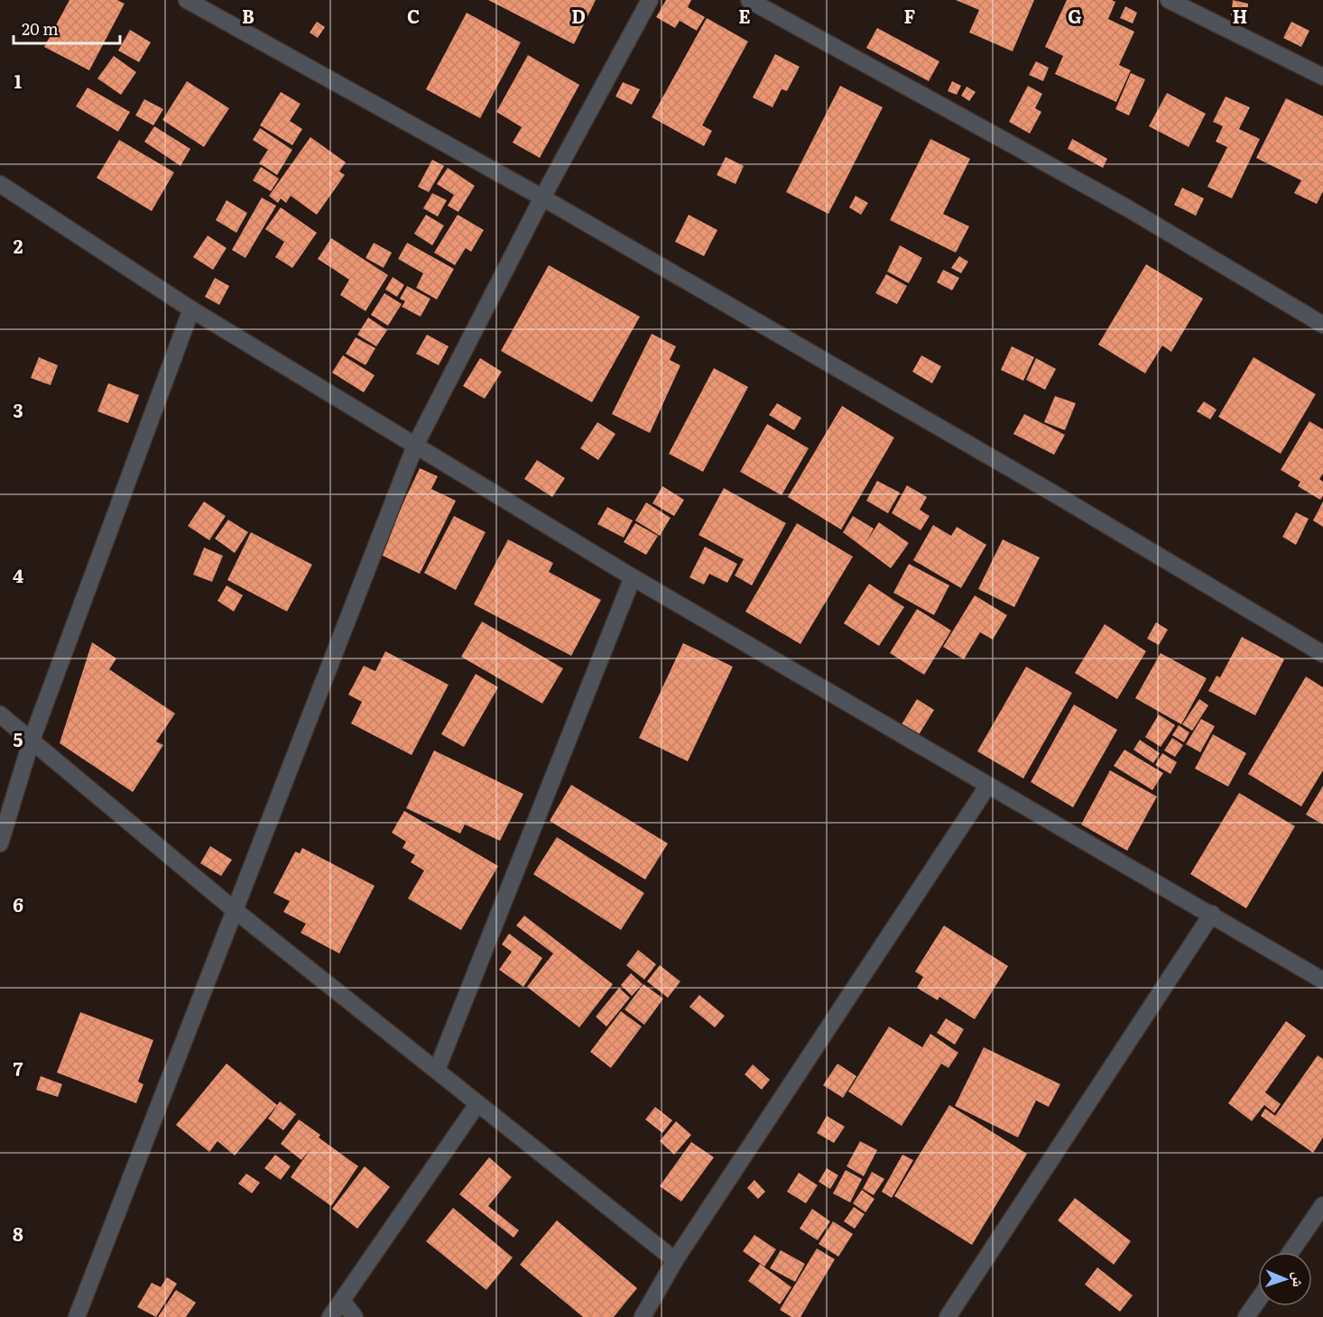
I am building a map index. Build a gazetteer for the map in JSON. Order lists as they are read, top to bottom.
{
  "scale_bar": "20 m",
  "north": "right",
  "grid": {
    "columns": [
      "B",
      "C",
      "D",
      "E",
      "F",
      "G",
      "H"
    ],
    "rows": [
      "1",
      "2",
      "3",
      "4",
      "5",
      "6",
      "7",
      "8"
    ]
  }
}
